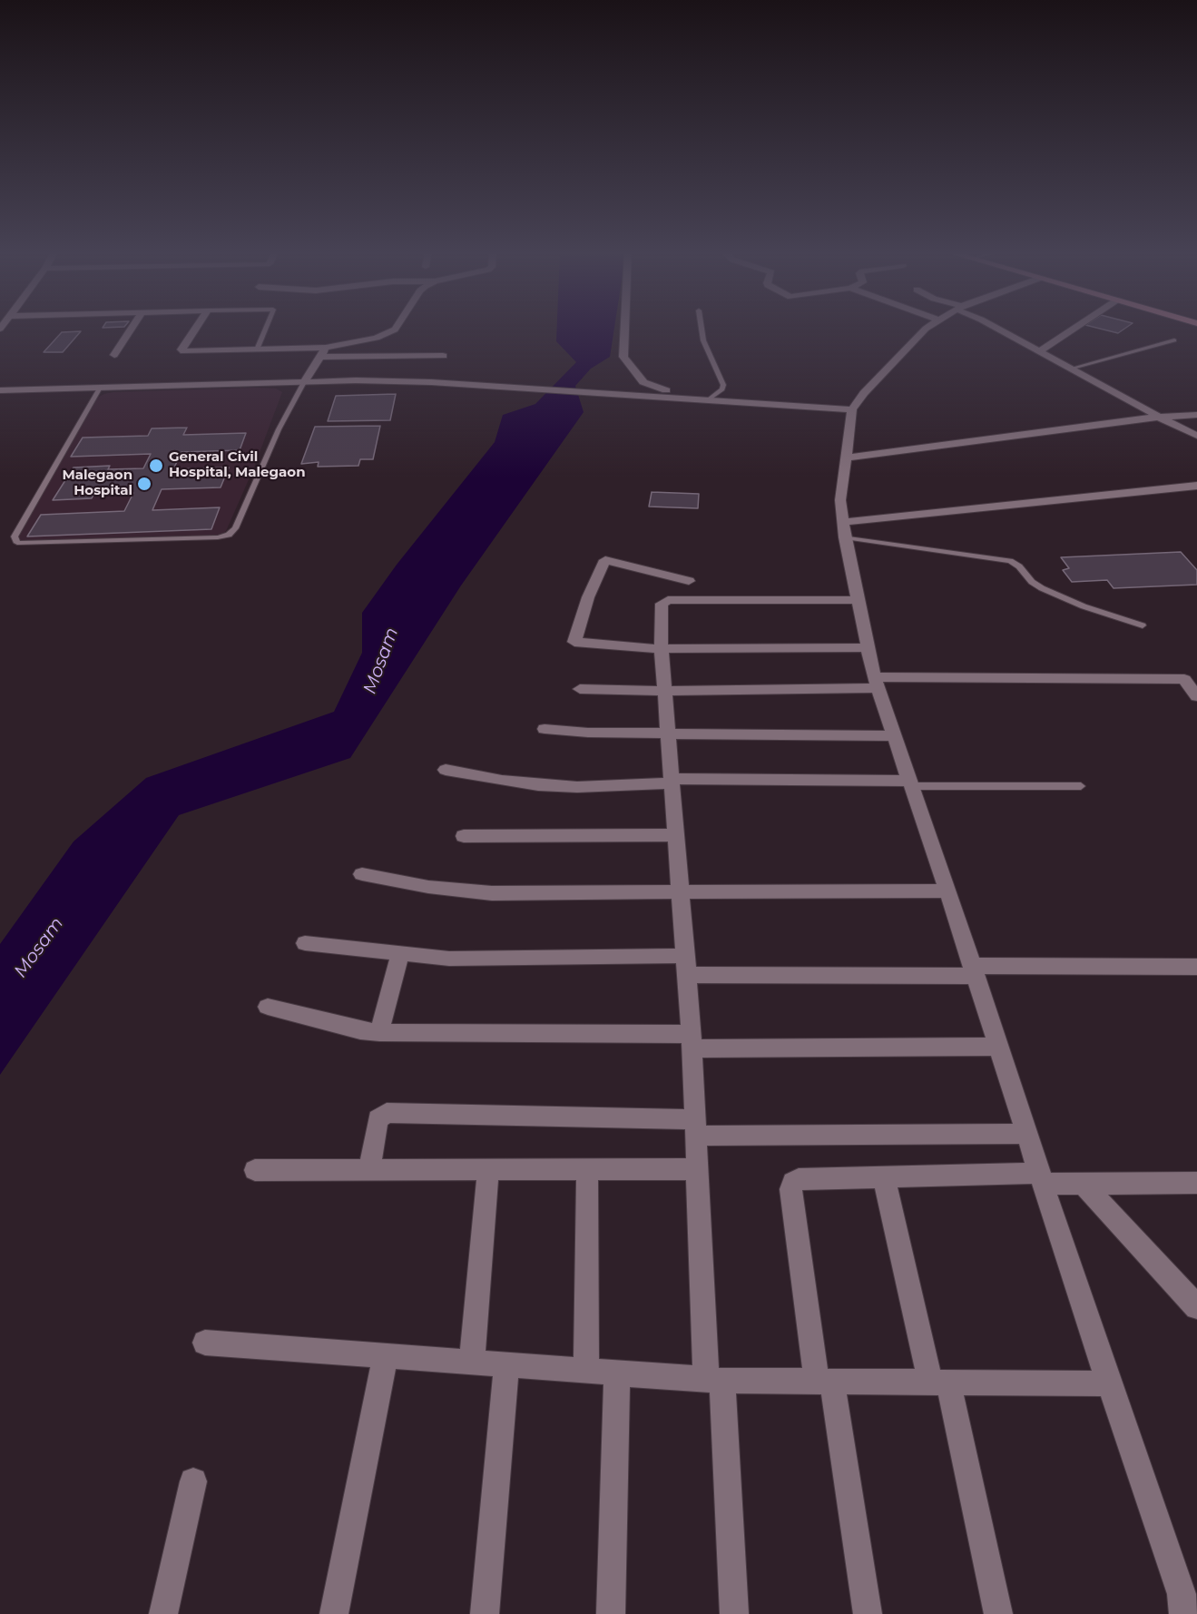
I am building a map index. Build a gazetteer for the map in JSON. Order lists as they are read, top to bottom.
{
  "water": ["Mosam"],
  "places": ["General Civil Hospital, Malegaon", "Malegaon Hospital"]
}
